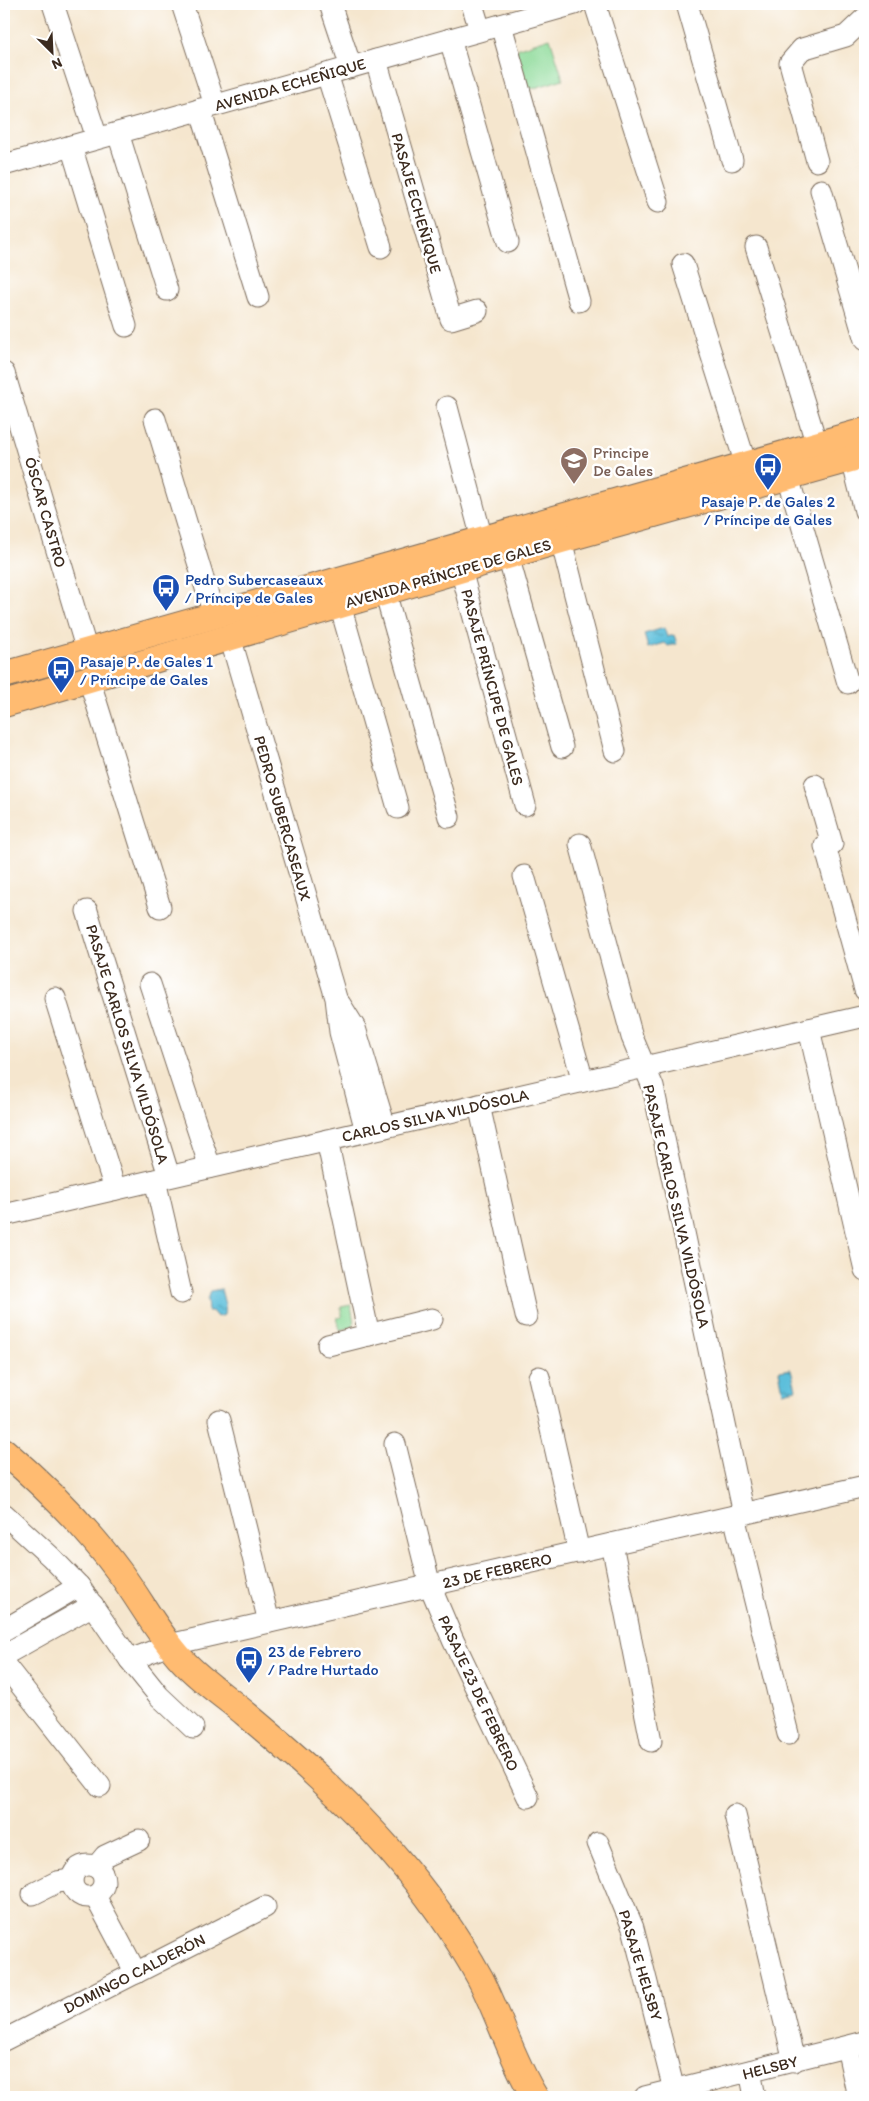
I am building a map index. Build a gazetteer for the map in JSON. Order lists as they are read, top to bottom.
{
  "streets": {
    "main road": ["AVENIDA PRÍNCIPE DE GALES"],
    "street": [
      "AVENIDA ECHEÑIQUE",
      "PASAJE ECHEÑIQUE",
      "ÓSCAR CASTRO",
      "PASAJE PRÍNCIPE DE GALES",
      "PEDRO SUBERCASEAUX",
      "PASAJE CARLOS SILVA VILDÓSOLA",
      "CARLOS SILVA VILDÓSOLA",
      "23 DE FEBRERO",
      "PASAJE 23 DE FEBRERO",
      "PASAJE HELSBY",
      "DOMINGO CALDERÓN",
      "HELSBY"
    ]
  },
  "crossings": [
    ["AVENIDA ECHEÑIQUE", "PASAJE ECHEÑIQUE"],
    ["ÓSCAR CASTRO", "AVENIDA PRÍNCIPE DE GALES"],
    ["AVENIDA PRÍNCIPE DE GALES", "PASAJE PRÍNCIPE DE GALES"],
    ["AVENIDA PRÍNCIPE DE GALES", "PEDRO SUBERCASEAUX"],
    ["PEDRO SUBERCASEAUX", "CARLOS SILVA VILDÓSOLA"],
    ["PASAJE CARLOS SILVA VILDÓSOLA", "CARLOS SILVA VILDÓSOLA"],
    ["PASAJE CARLOS SILVA VILDÓSOLA", "23 DE FEBRERO"],
    ["23 DE FEBRERO", "PASAJE 23 DE FEBRERO"],
    ["PASAJE HELSBY", "HELSBY"]
  ],
  "places": {
    "school or university": ["Principe De Gales"],
    "bus stop": [
      "Pasaje P. de Gales 2 / Príncipe de Gales",
      "Pedro Subercaseaux / Príncipe de Gales",
      "Pasaje P. de Gales 1 / Príncipe de Gales",
      "23 de Febrero / Padre Hurtado"
    ]
  },
  "north": "bottom right"
}
